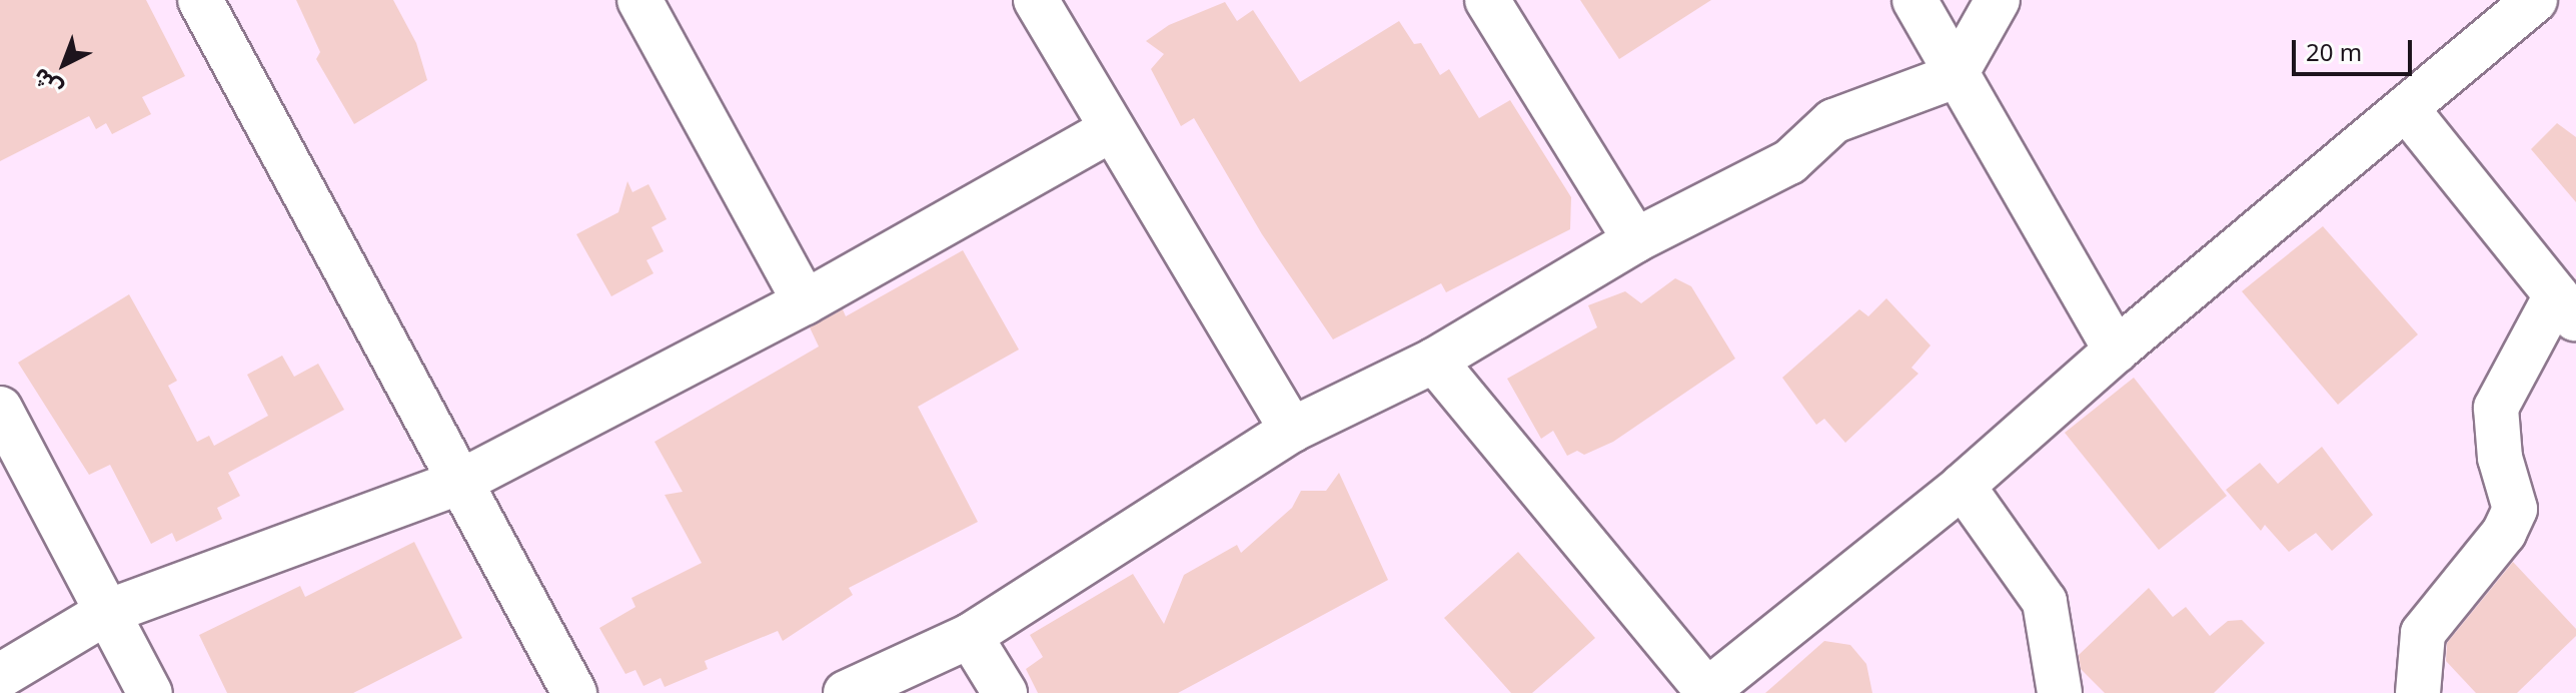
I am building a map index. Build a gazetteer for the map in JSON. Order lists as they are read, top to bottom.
{
  "scale_bar": "20 m",
  "north": "bottom left"
}
